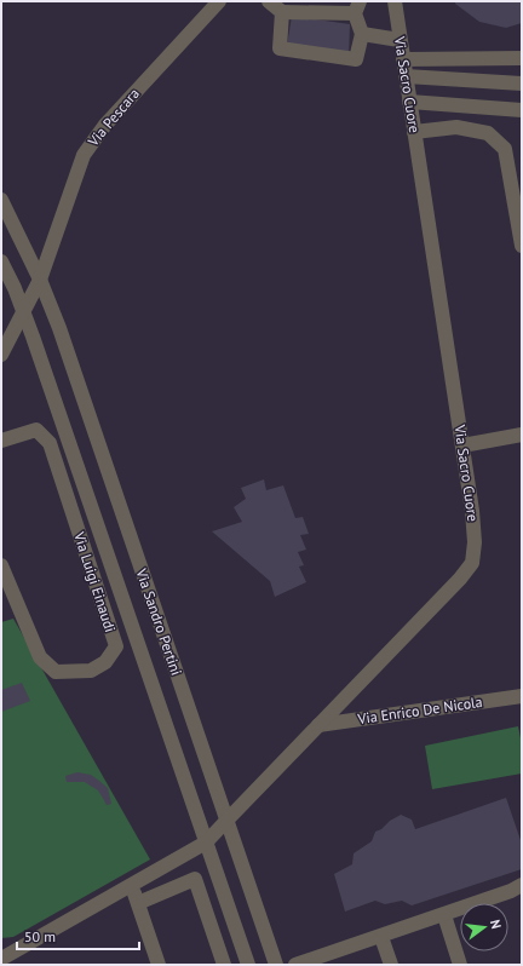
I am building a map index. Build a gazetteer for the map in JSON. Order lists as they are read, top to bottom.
{
  "streets": {
    "street": [
      "Via Sacro Cuore",
      "Via Pescara",
      "Via Luigi Einaudi",
      "Via Sandro Pertini",
      "Via Enrico De Nicola"
    ]
  },
  "crossings": [
    ["Via Sacro Cuore", "Via Sandro Pertini"],
    ["Via Sacro Cuore", "Via Enrico De Nicola"],
    ["Via Pescara", "Via Sandro Pertini"]
  ],
  "scale_bar": "50 m",
  "north": "right"
}
